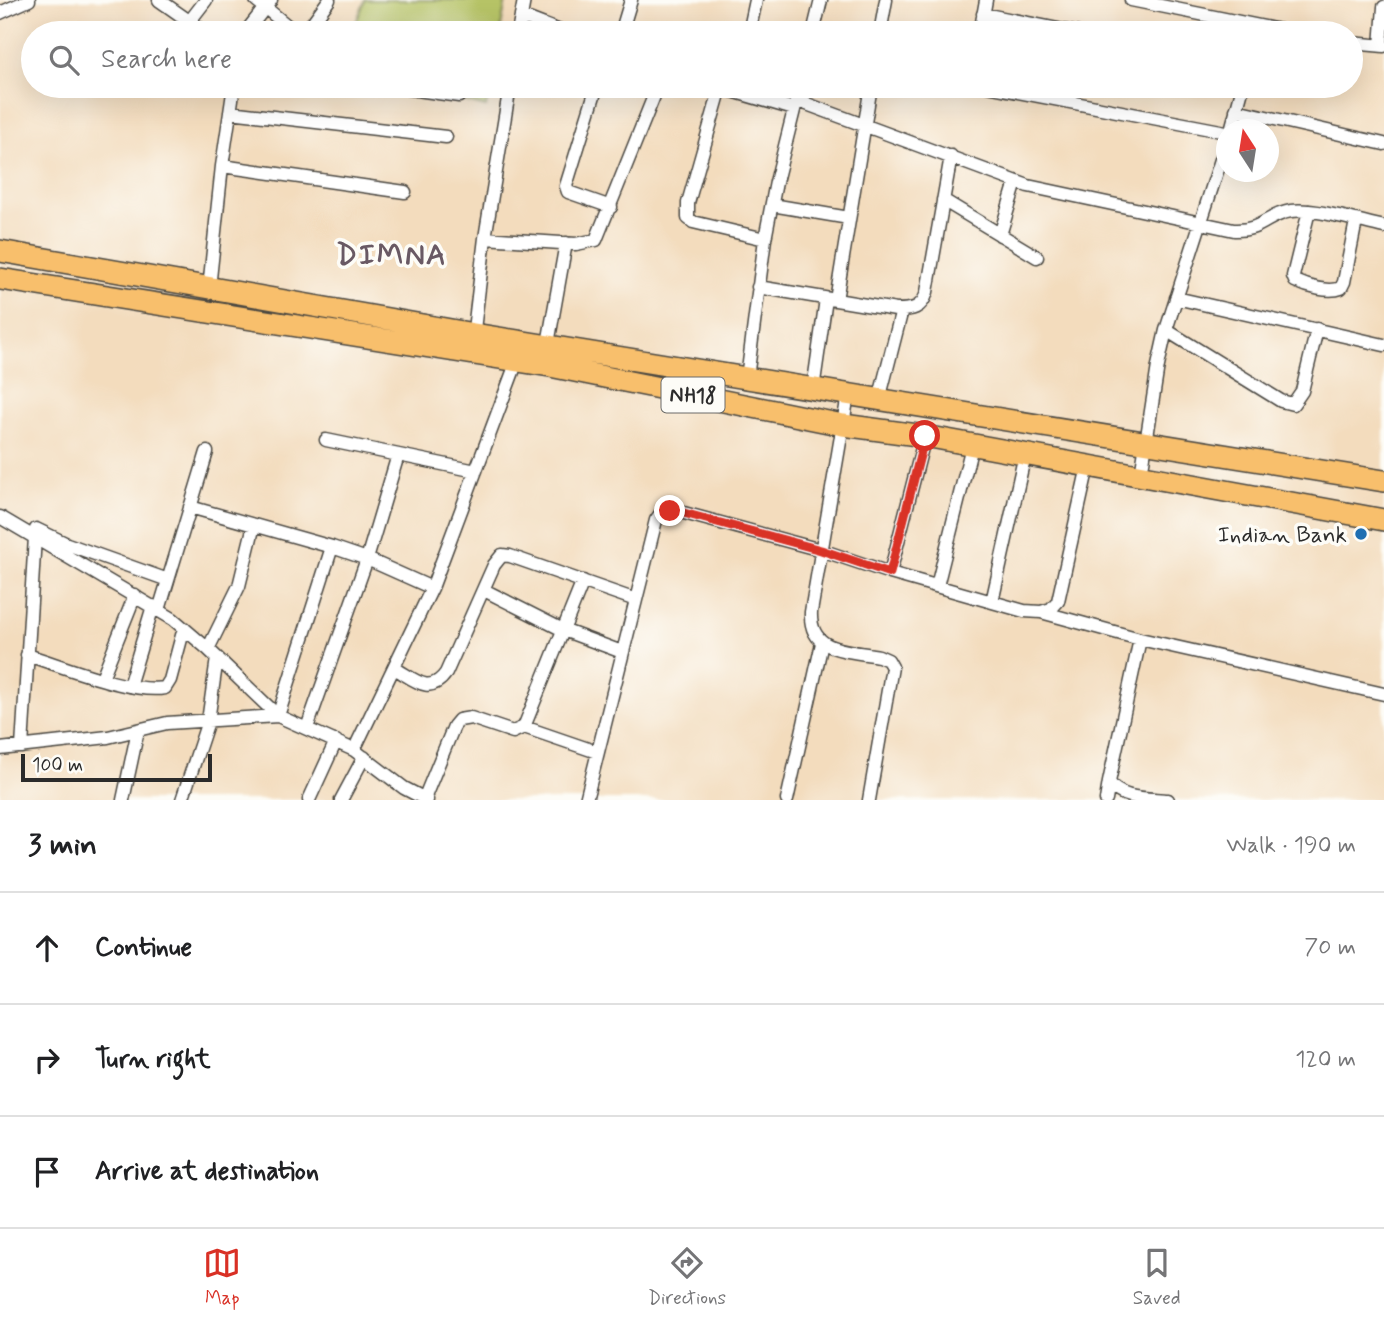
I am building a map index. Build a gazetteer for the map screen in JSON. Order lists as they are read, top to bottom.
{
  "streets": {
    "highway": ["NH18"]
  },
  "districts": ["DIMNA"],
  "places": ["Indian Bank"],
  "scale_bar": "100 m",
  "north": "top",
  "page": {
    "search": "Search here",
    "scale": "100 m",
    "heading": ["3 min", "Walk · 190 m"],
    "list": [
      ["Continue", "70 m"],
      ["Turn right", "120 m"],
      "Arrive at destination"
    ],
    "nav": ["Map", "Directions", "Saved"]
  }
}
